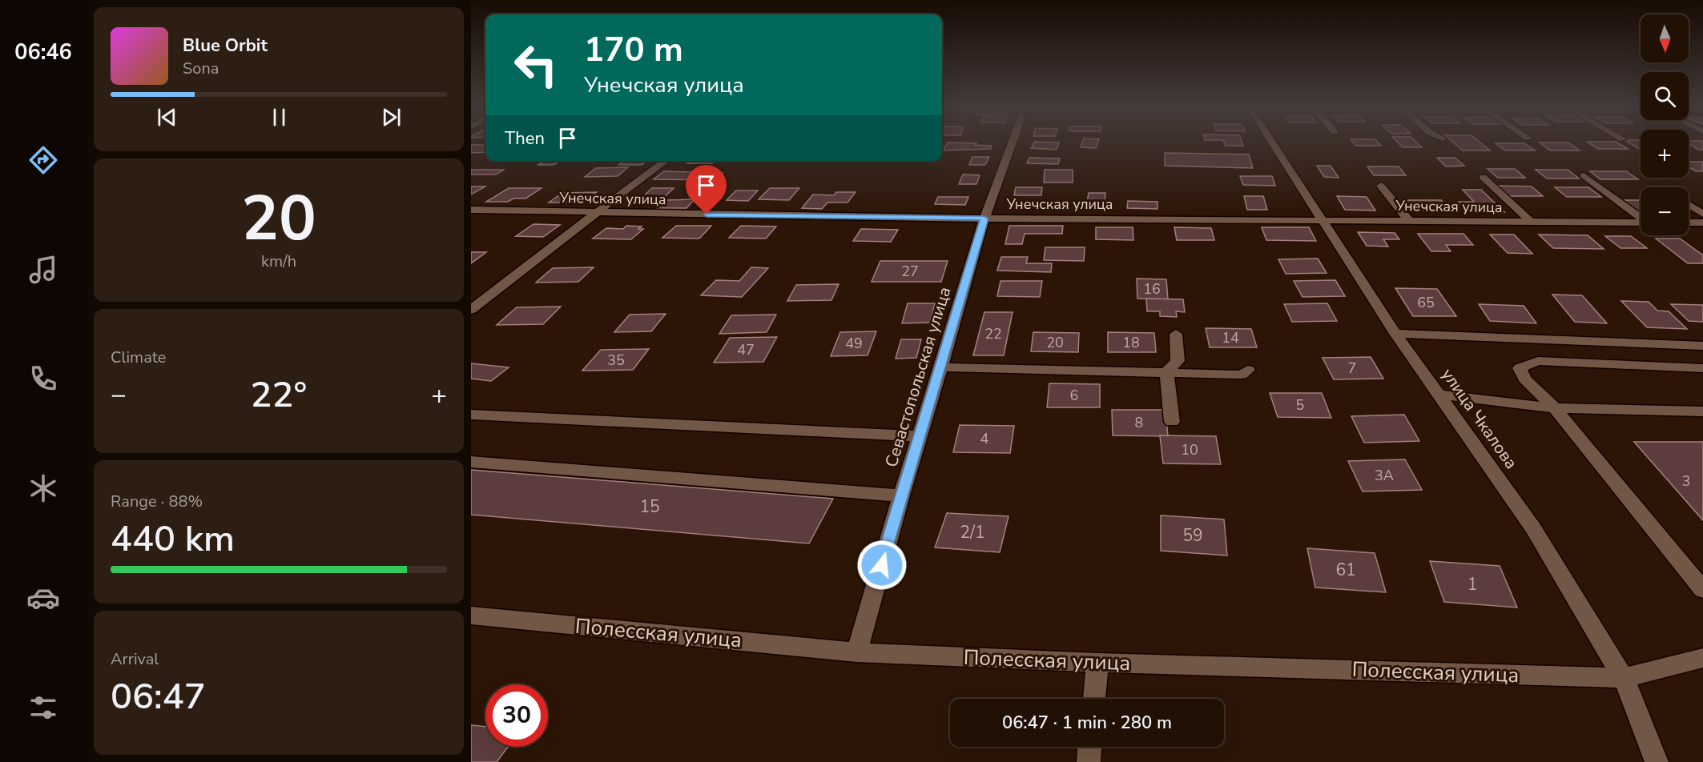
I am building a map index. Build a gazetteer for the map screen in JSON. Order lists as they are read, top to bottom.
{
  "streets": {
    "street": [
      "Унечская улица",
      "Севастопольская улица",
      "улица Чкалова",
      "Полесская улица"
    ]
  },
  "crossings": [
    ["Унечская улица", "Севастопольская улица"],
    ["Унечская улица", "улица Чкалова"],
    ["Севастопольская улица", "Полесская улица"],
    ["улица Чкалова", "Полесская улица"]
  ],
  "house_numbers": [
    "27",
    "16",
    "65",
    "22",
    "14",
    "20",
    "18",
    "49",
    "47",
    "35",
    "7",
    "6",
    "5",
    "8",
    "4",
    "10",
    "3А",
    "3",
    "15",
    "2/1",
    "59",
    "61",
    "1"
  ],
  "north": "bottom",
  "page": {
    "tabs": "06:46",
    "map_buttons": ["+", "−"],
    "turn": ["170 m", "Унечская улица"],
    "song": ["Blue Orbit", "Sona"],
    "then": "Then",
    "tile": [
      ["20", "km/h"],
      "Climate",
      ["Range · 88%", "440 km"],
      ["Arrival", "06:47"]
    ],
    "heat": ["−", "22°", "+"],
    "limit": "30",
    "trip": "06:47 · 1 min · 280 m"
  }
}
